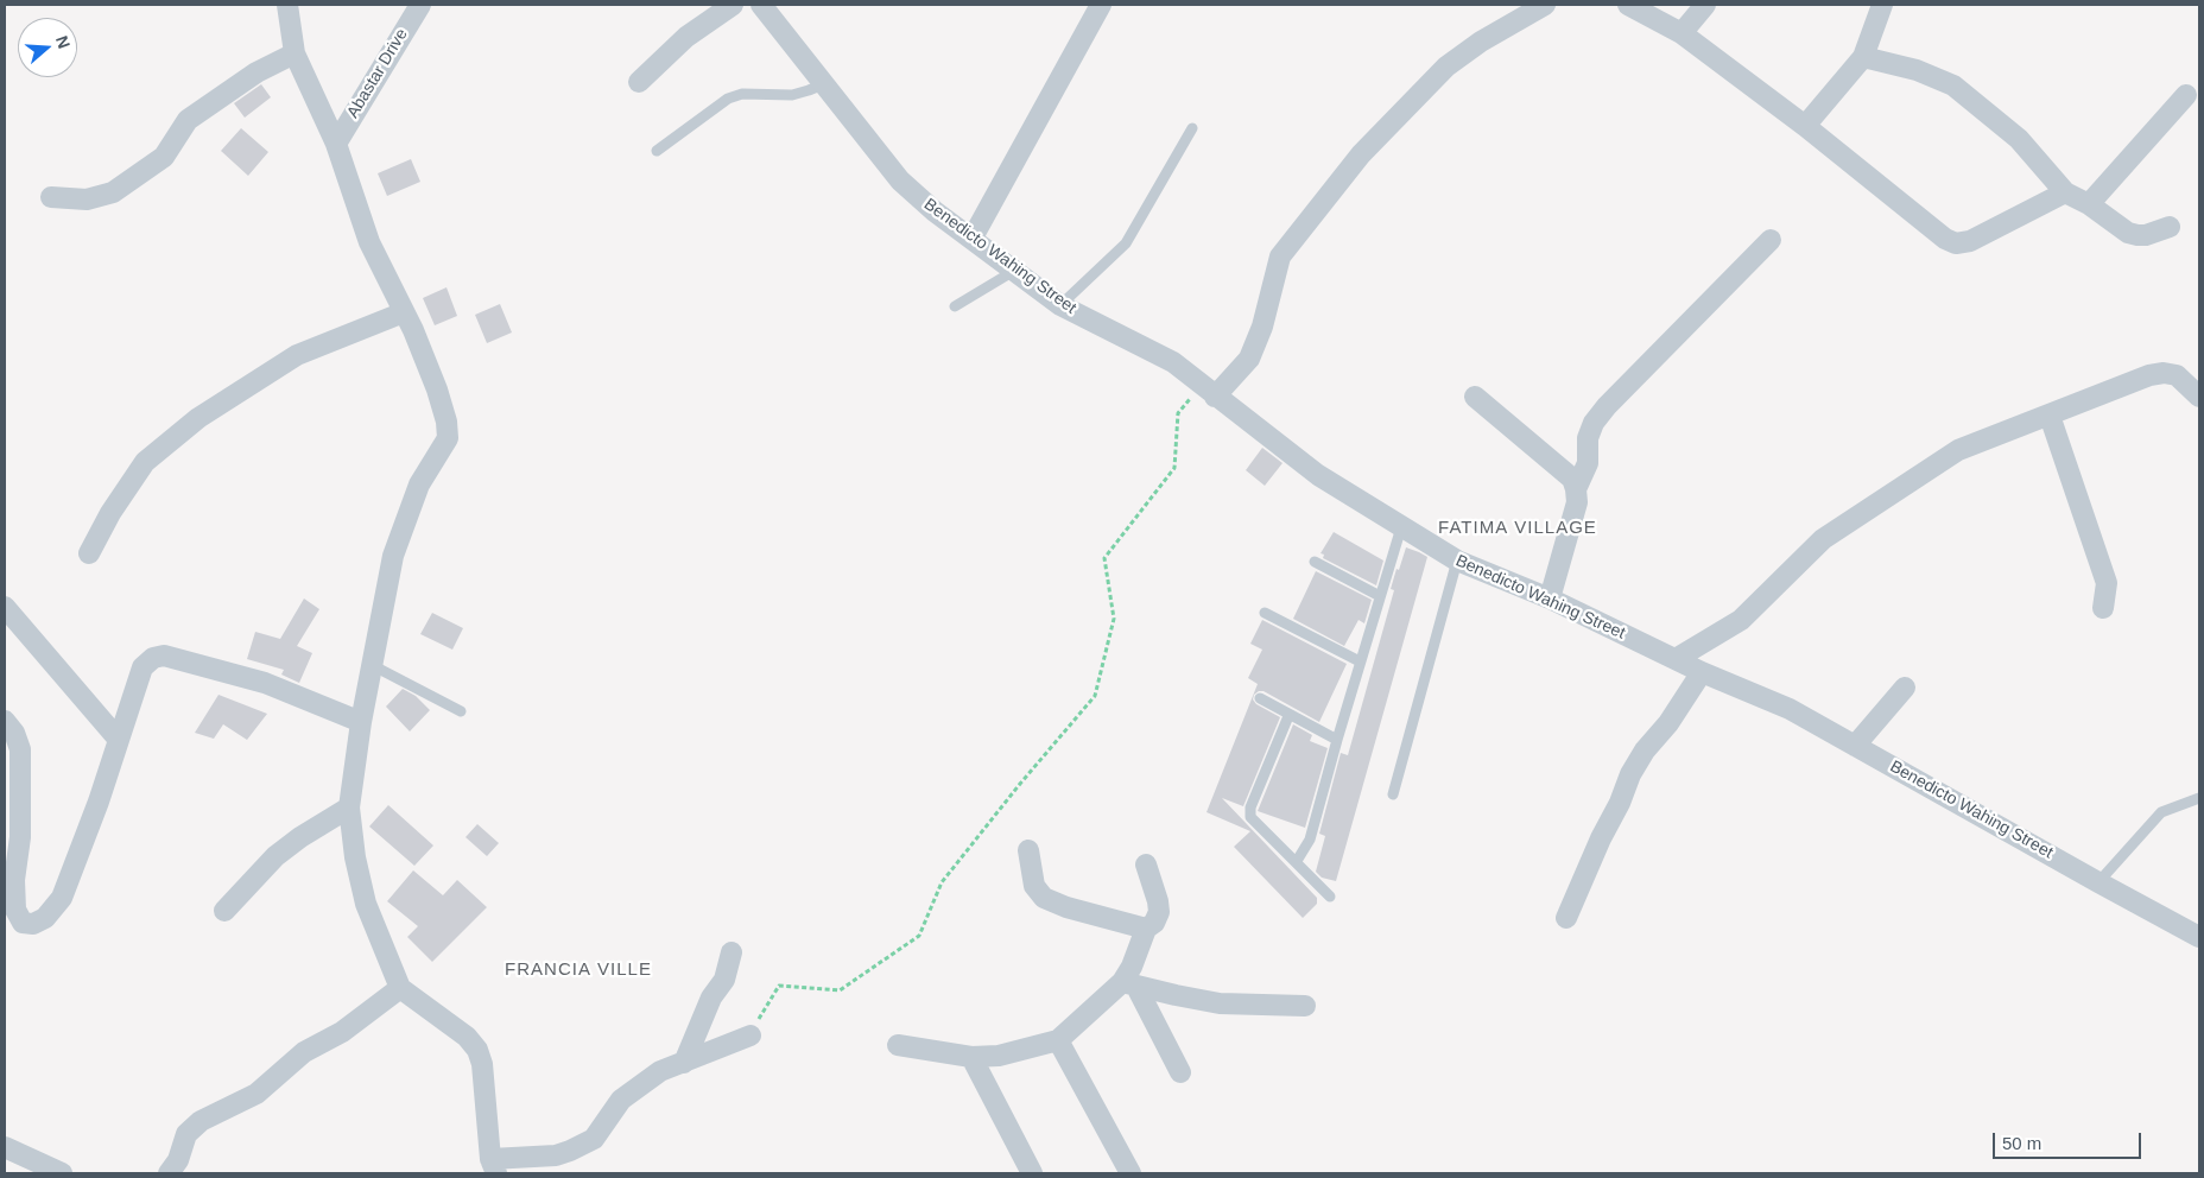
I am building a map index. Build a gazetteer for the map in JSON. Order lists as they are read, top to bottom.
{
  "streets": {
    "street": ["Abastar Drive", "Benedicto Wahing Street"]
  },
  "districts": ["FATIMA VILLAGE", "FRANCIA VILLE"],
  "scale_bar": "50 m",
  "north": "right"
}
